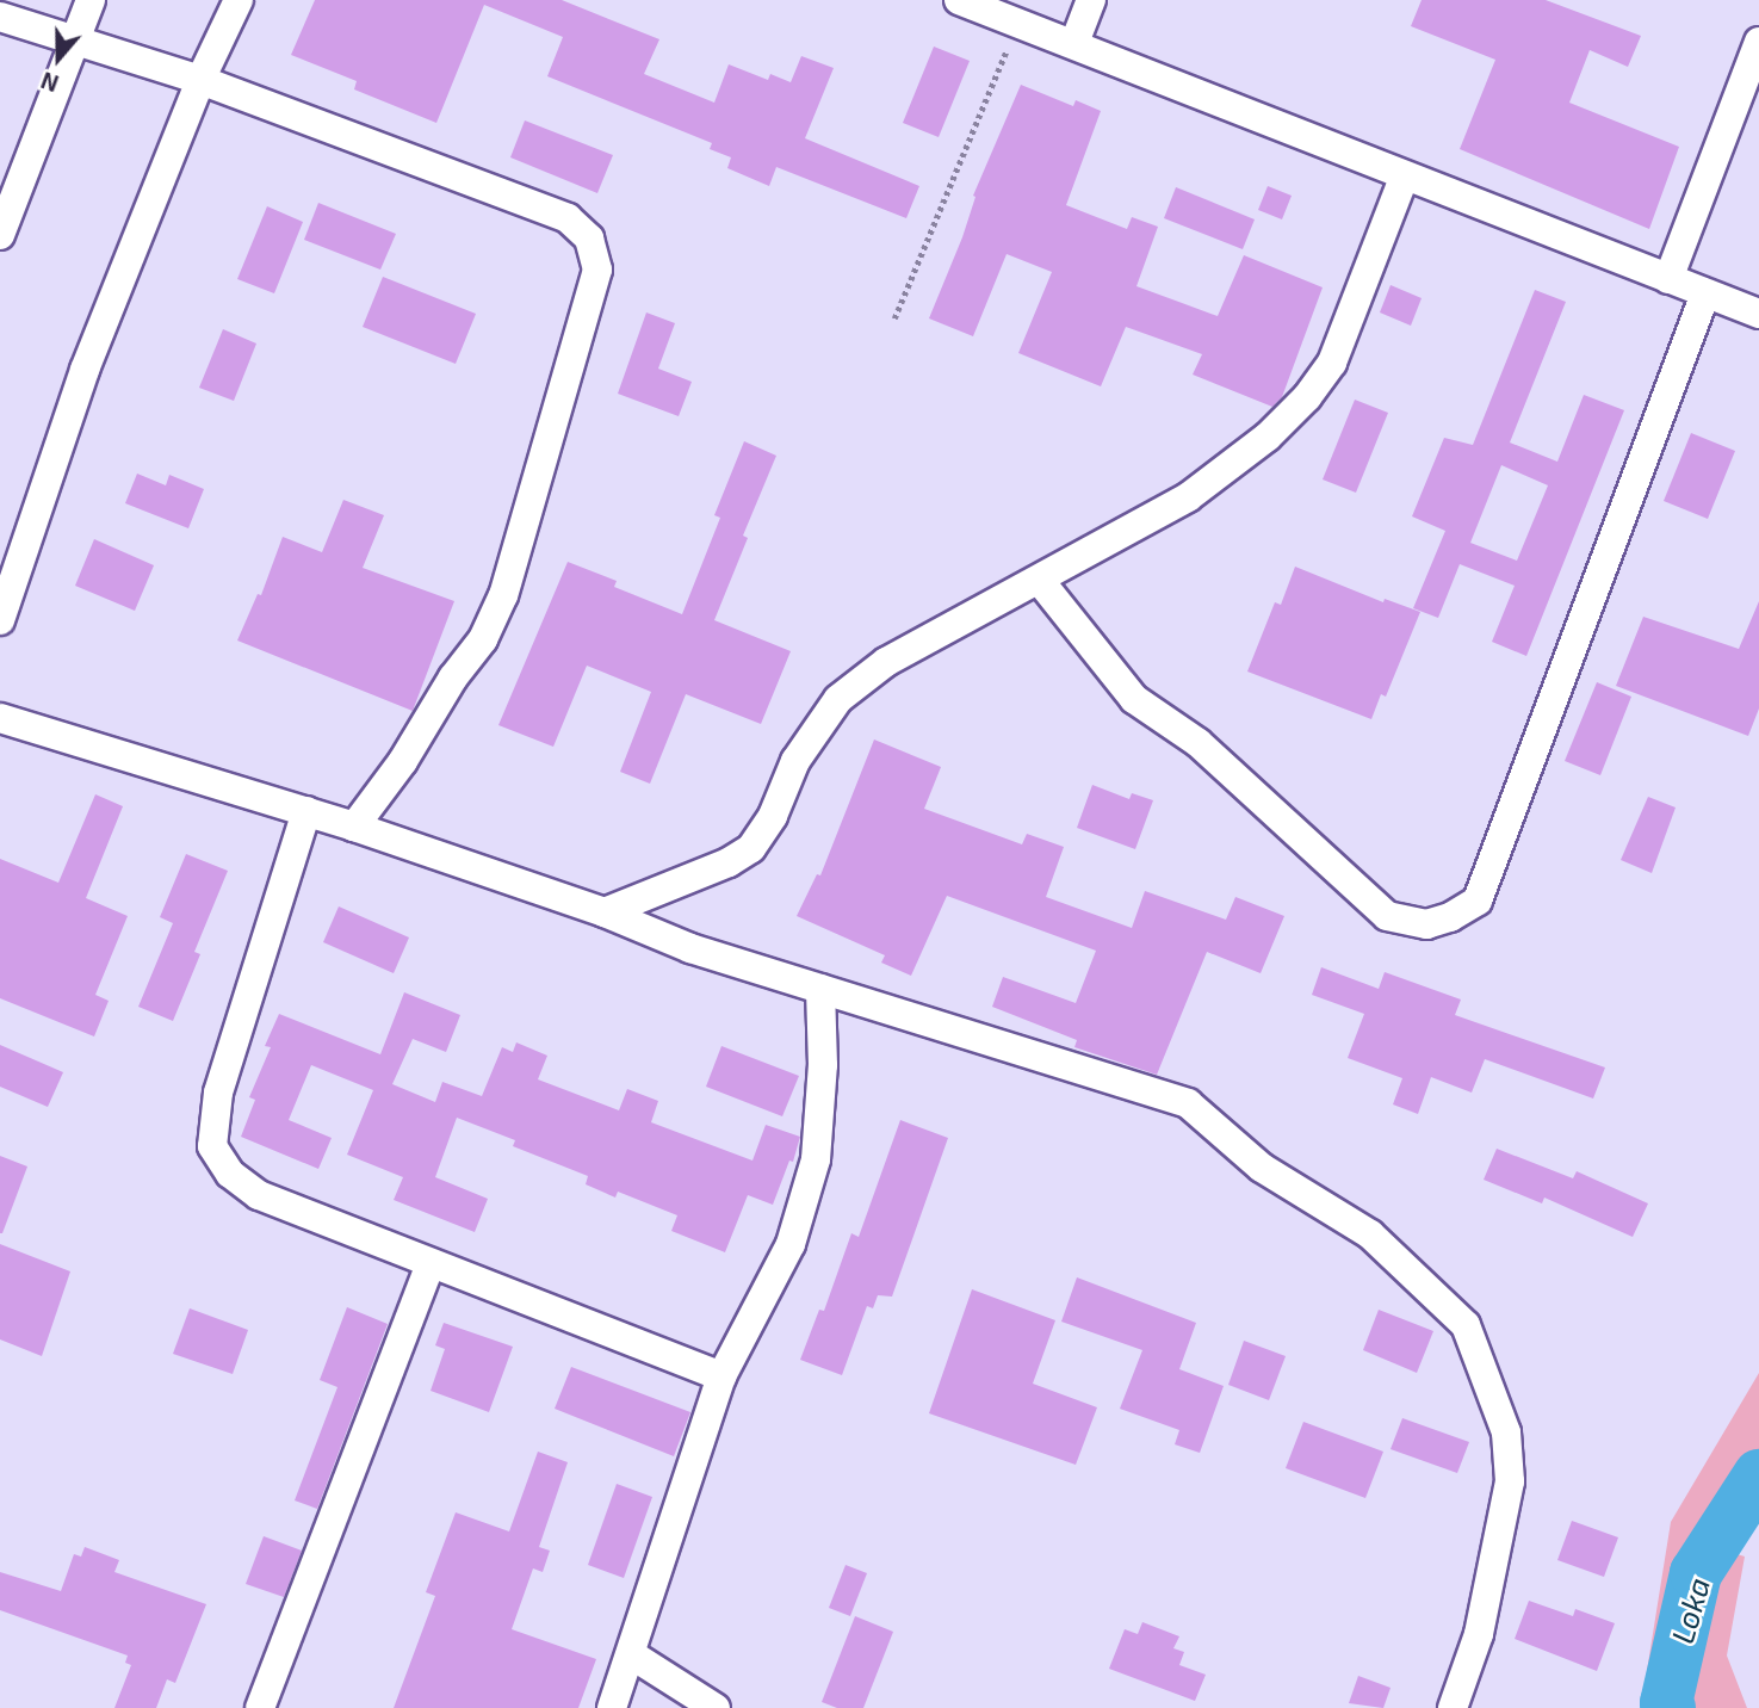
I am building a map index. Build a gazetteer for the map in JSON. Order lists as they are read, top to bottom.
{
  "water": ["Loka"],
  "north": "bottom"
}
